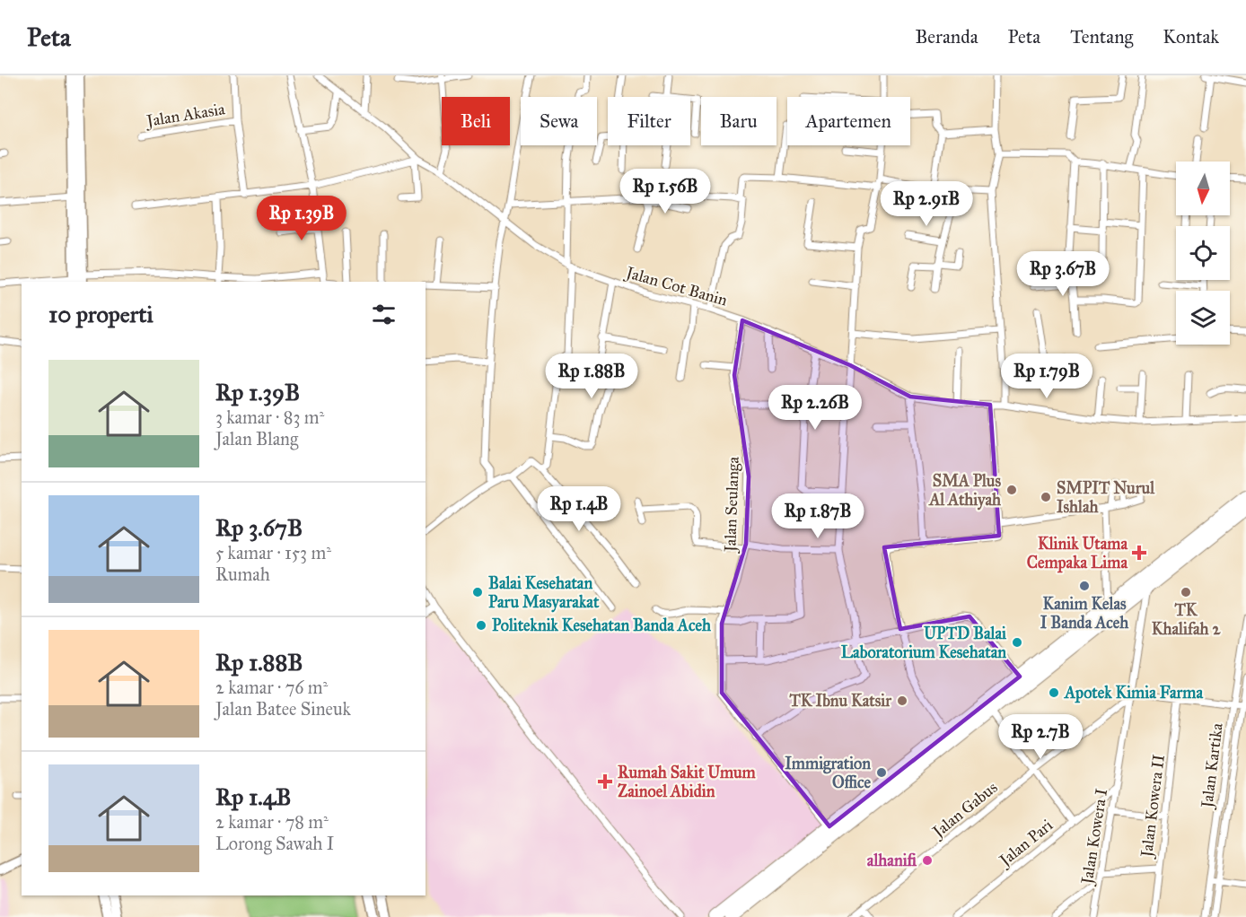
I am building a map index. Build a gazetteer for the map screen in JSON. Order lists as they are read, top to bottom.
{
  "streets": {
    "street": [
      "Jalan Akasia",
      "Jalan Cot Banin",
      "Jalan Seulanga",
      "Jalan Kartika",
      "Jalan Kowera II",
      "Jalan Gabus",
      "Jalan Kowera I",
      "Jalan Pari"
    ]
  },
  "crossings": [
    ["Jalan Cot Banin", "Jalan Seulanga"],
    ["Jalan Gabus", "Jalan Kowera I"],
    ["Jalan Kowera I", "Jalan Pari"]
  ],
  "places": {
    "other": [
      "SMA Plus Al Athiyah",
      "SMPIT Nurul Ishlah",
      "Kanim Kelas I Banda Aceh",
      "Balai Kesehatan Paru Masyarakat",
      "TK Khalifah 2",
      "Politeknik Kesehatan Banda Aceh",
      "UPTD Balai Laboratorium Kesehatan",
      "Apotek Kimia Farma",
      "TK Ibnu Katsir",
      "Immigration Office",
      "alhanifi"
    ],
    "health": ["Klinik Utama Cempaka Lima", "Rumah Sakit Umum Zainoel Abidin"]
  },
  "north": "bottom",
  "page": {
    "header": "Peta",
    "nav": [
      "Beranda",
      "Peta",
      "Tentang",
      "Kontak"
    ],
    "chip": [
      "Beli",
      "Sewa",
      "Filter",
      "Baru",
      "Apartemen"
    ],
    "price": [
      "Rp 1.56B",
      "Rp 2.91B",
      "Rp 1.39B",
      "Rp 3.67B",
      "Rp 1.88B",
      "Rp 1.79B",
      "Rp 2.26B",
      "Rp 1.4B",
      "Rp 1.87B",
      "Rp 2.7B"
    ],
    "heading": "10 properti",
    "list": [
      {
        "name": "Rp 1.39B",
        "note": "3 kamar · 83 m² · Jalan Blang"
      },
      {
        "name": "Rp 3.67B",
        "note": "5 kamar · 153 m² · Rumah"
      },
      {
        "name": "Rp 1.88B",
        "note": "2 kamar · 76 m² · Jalan Batee Sineuk"
      },
      {
        "name": "Rp 1.4B",
        "note": "2 kamar · 78 m² · Lorong Sawah I"
      }
    ]
  }
}
